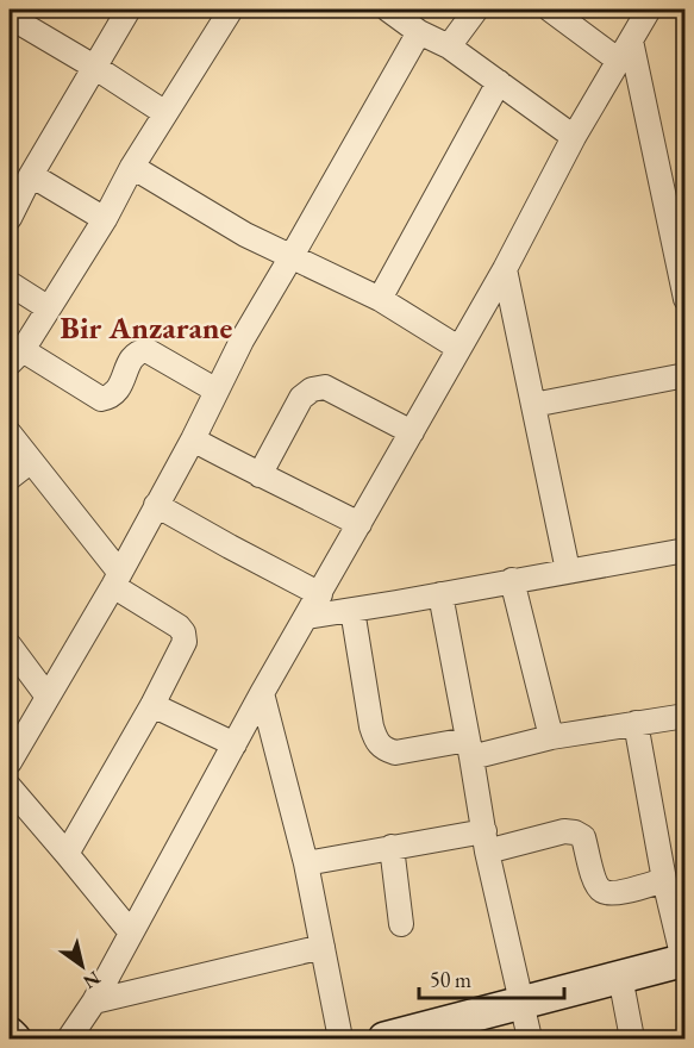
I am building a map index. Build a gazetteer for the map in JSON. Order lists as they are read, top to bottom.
{
  "districts": ["Bir Anzarane"],
  "scale_bar": "50 m",
  "north": "bottom right"
}
